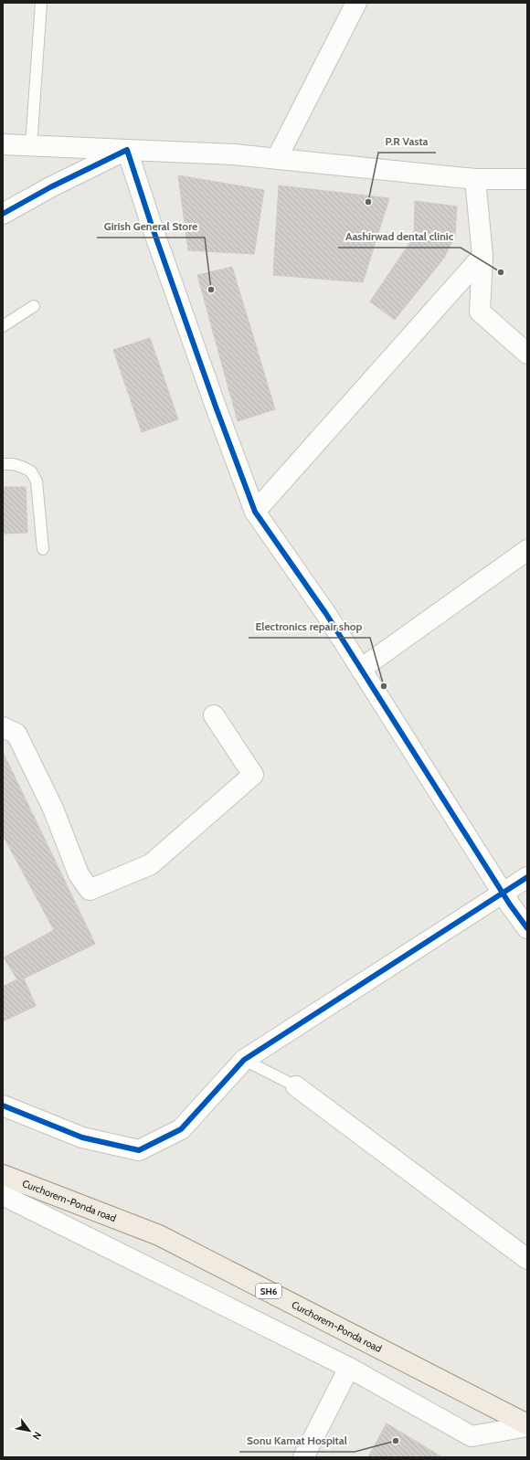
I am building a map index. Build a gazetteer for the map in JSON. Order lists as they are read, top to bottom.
{
  "streets": {
    "main road": ["Curchorem-Ponda road", "SH6"]
  },
  "places": [
    "P.R Vasta",
    "Aashirwad dental clinic",
    "Girish General Store",
    "Electronics repair shop",
    "Sonu Kamat Hospital"
  ],
  "north": "bottom right"
}
